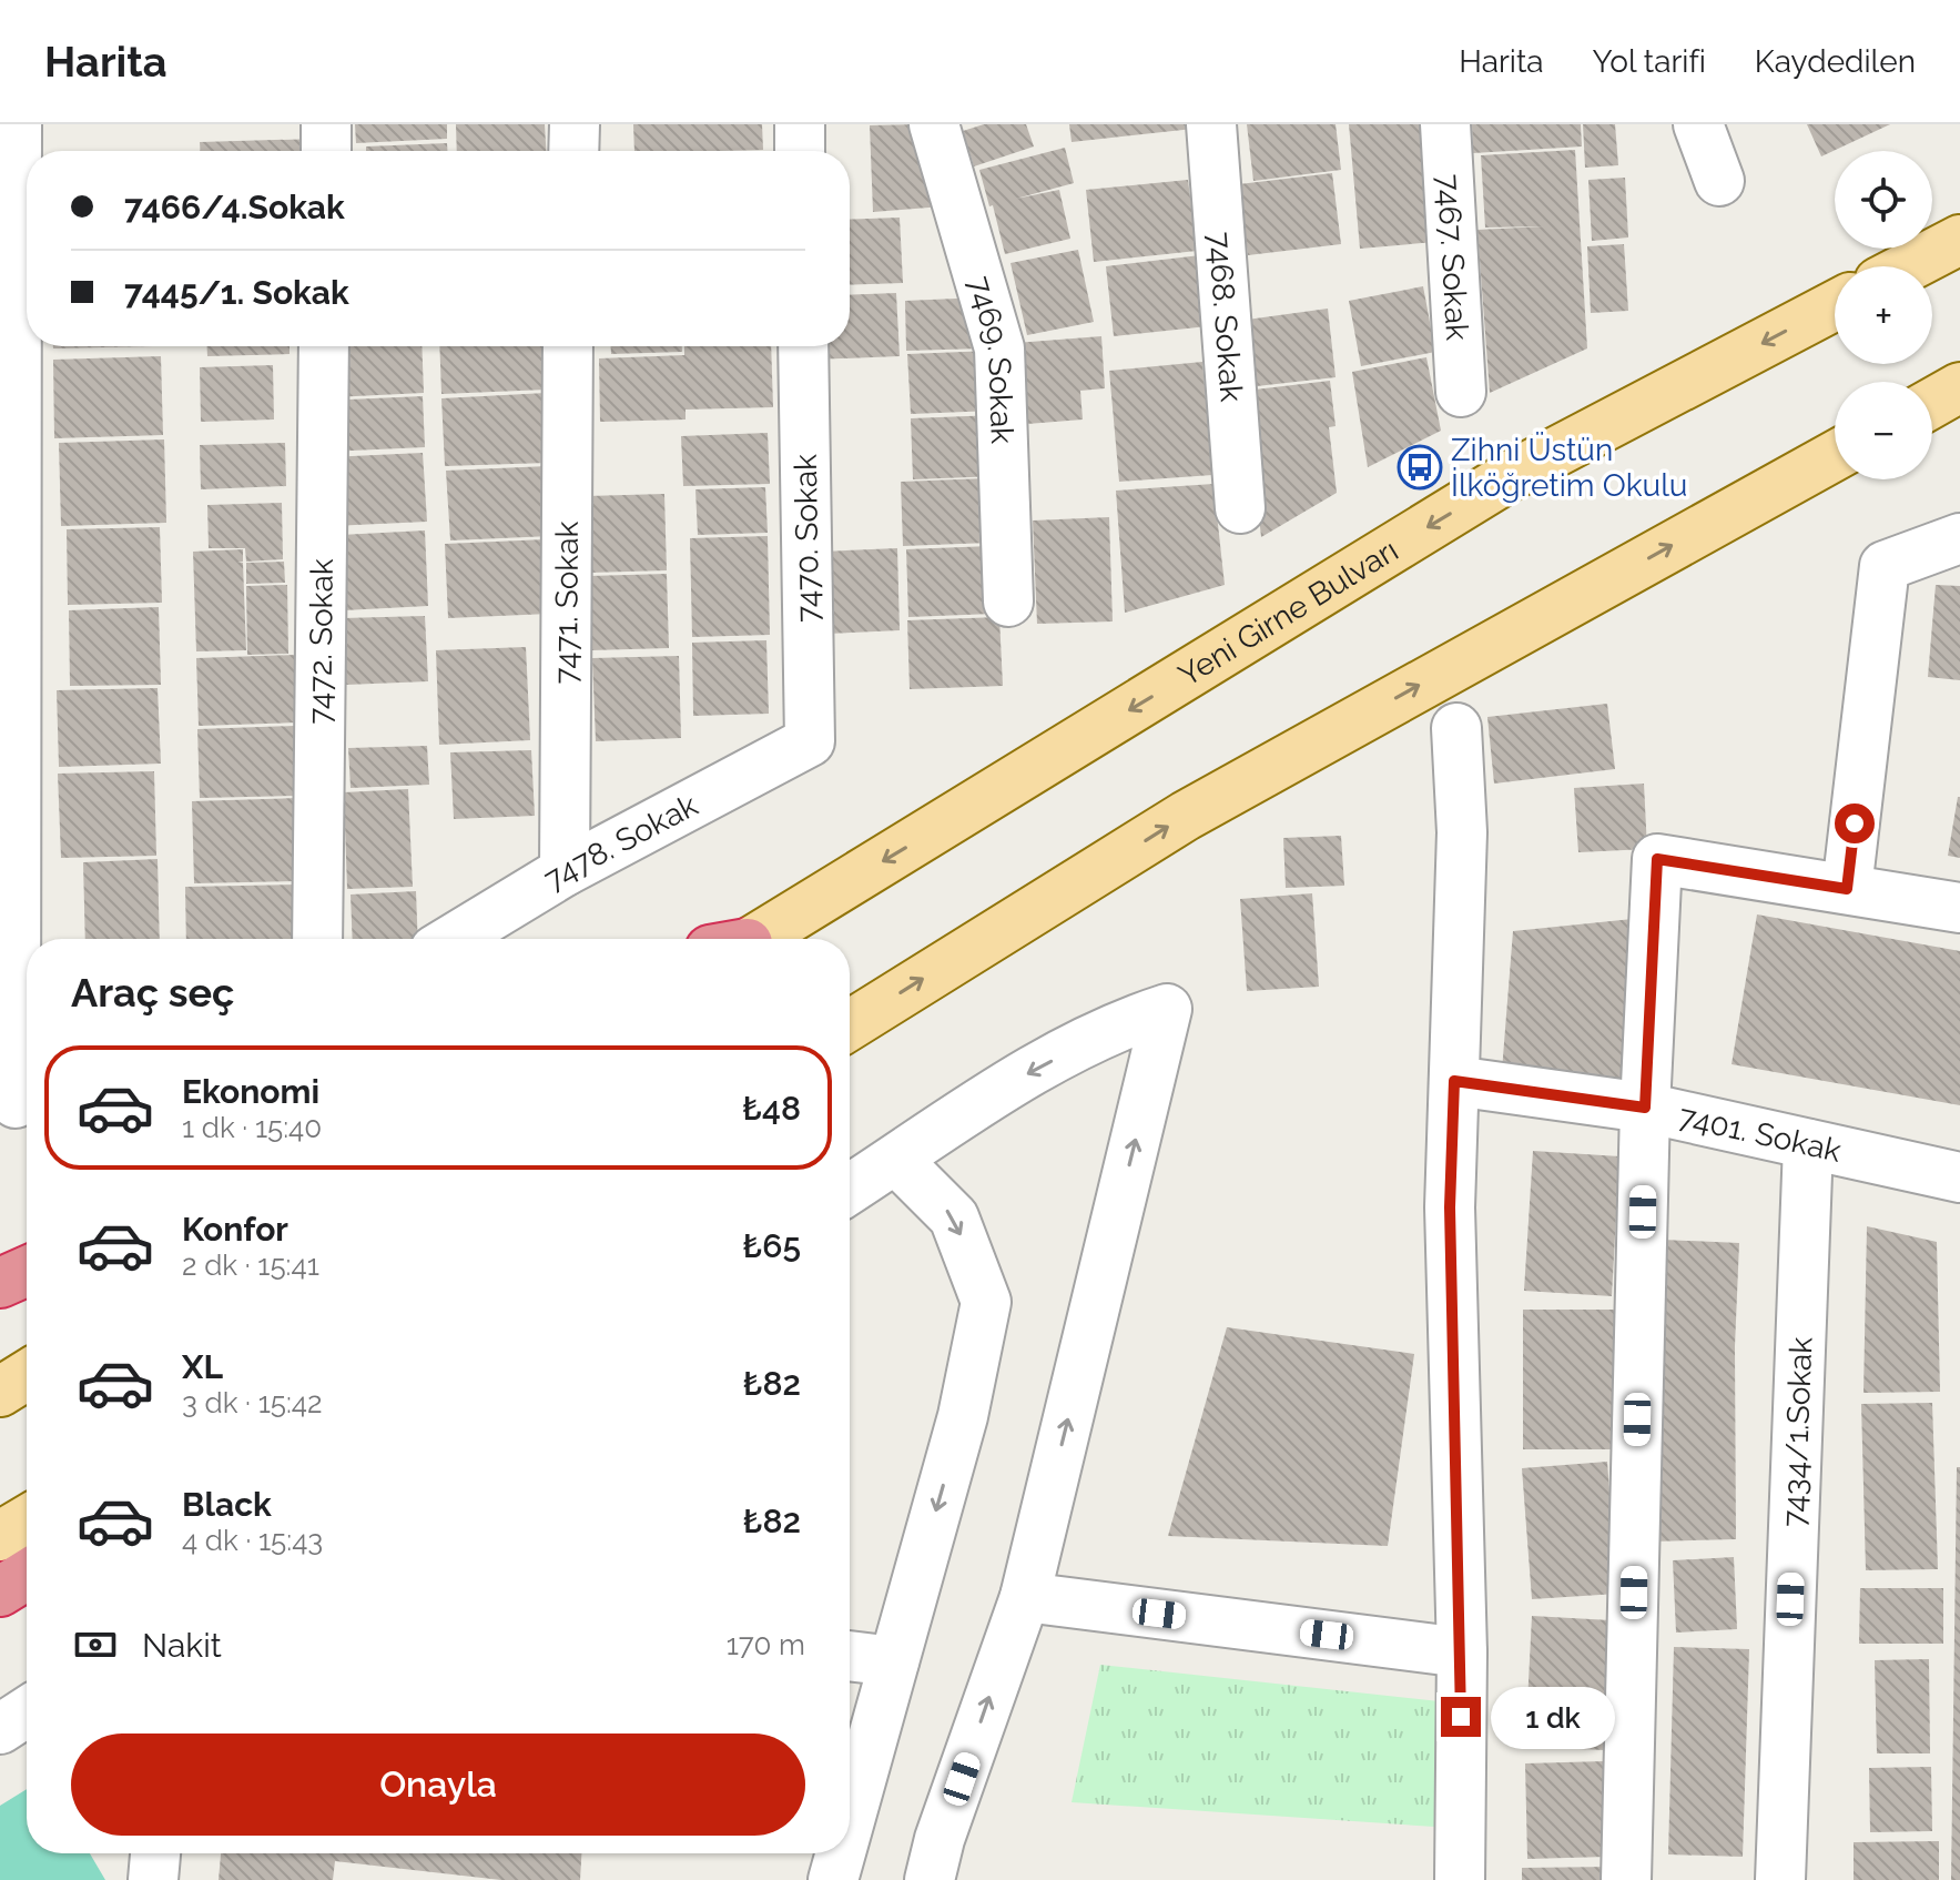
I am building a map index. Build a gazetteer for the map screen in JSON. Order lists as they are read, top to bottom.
{
  "streets": {
    "main road": ["Yeni Girne Bulvarı"],
    "street": [
      "7467. Sokak",
      "7468. Sokak",
      "7469. Sokak",
      "7470. Sokak",
      "7471. Sokak",
      "7472. Sokak",
      "7478. Sokak",
      "7401. Sokak",
      "7434/1.Sokak"
    ]
  },
  "crossings": [
    ["7470. Sokak", "7478. Sokak"],
    ["7471. Sokak", "7478. Sokak"],
    ["7401. Sokak", "7434/1.Sokak"]
  ],
  "places": {
    "bus stop": ["Zihni Üstün İlköğretim Okulu"]
  },
  "page": {
    "header": "Harita",
    "nav": ["Harita", "Yol tarifi", "Kaydedilen"],
    "map_buttons": ["+", "−"],
    "banner": ["7466/4.Sokak", "7445/1. Sokak"],
    "heading": "Araç seç",
    "list": [
      {
        "name": "Ekonomi",
        "note": "1 dk · 15:40",
        "value": "₺48"
      },
      {
        "name": "Konfor",
        "note": "2 dk · 15:41",
        "value": "₺65"
      },
      {
        "name": "XL",
        "note": "3 dk · 15:42",
        "value": "₺82"
      },
      {
        "name": "Black",
        "note": "4 dk · 15:43",
        "value": "₺82"
      }
    ],
    "pay": ["Nakit", "170 m"],
    "bubble": "1 dk",
    "buttons": "Onayla"
  }
}
